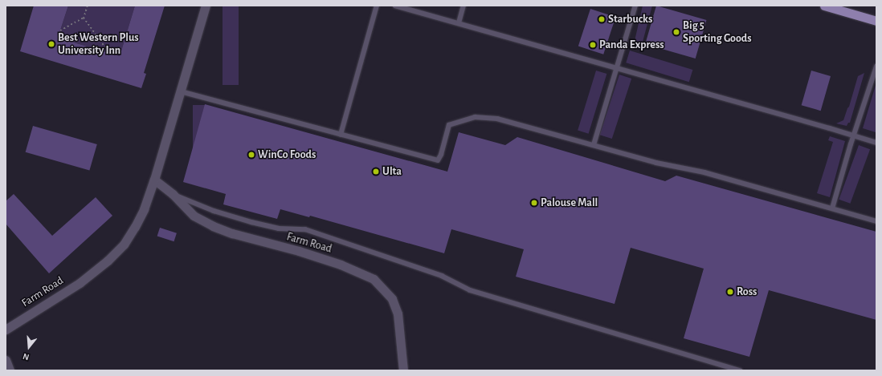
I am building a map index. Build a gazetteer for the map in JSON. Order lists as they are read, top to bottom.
{
  "streets": {
    "street": ["Farm Road"]
  },
  "places": [
    "Starbucks",
    "Big 5 Sporting Goods",
    "Best Western Plus University Inn",
    "Panda Express",
    "WinCo Foods",
    "Ulta",
    "Palouse Mall",
    "Ross"
  ],
  "north": "bottom"
}
